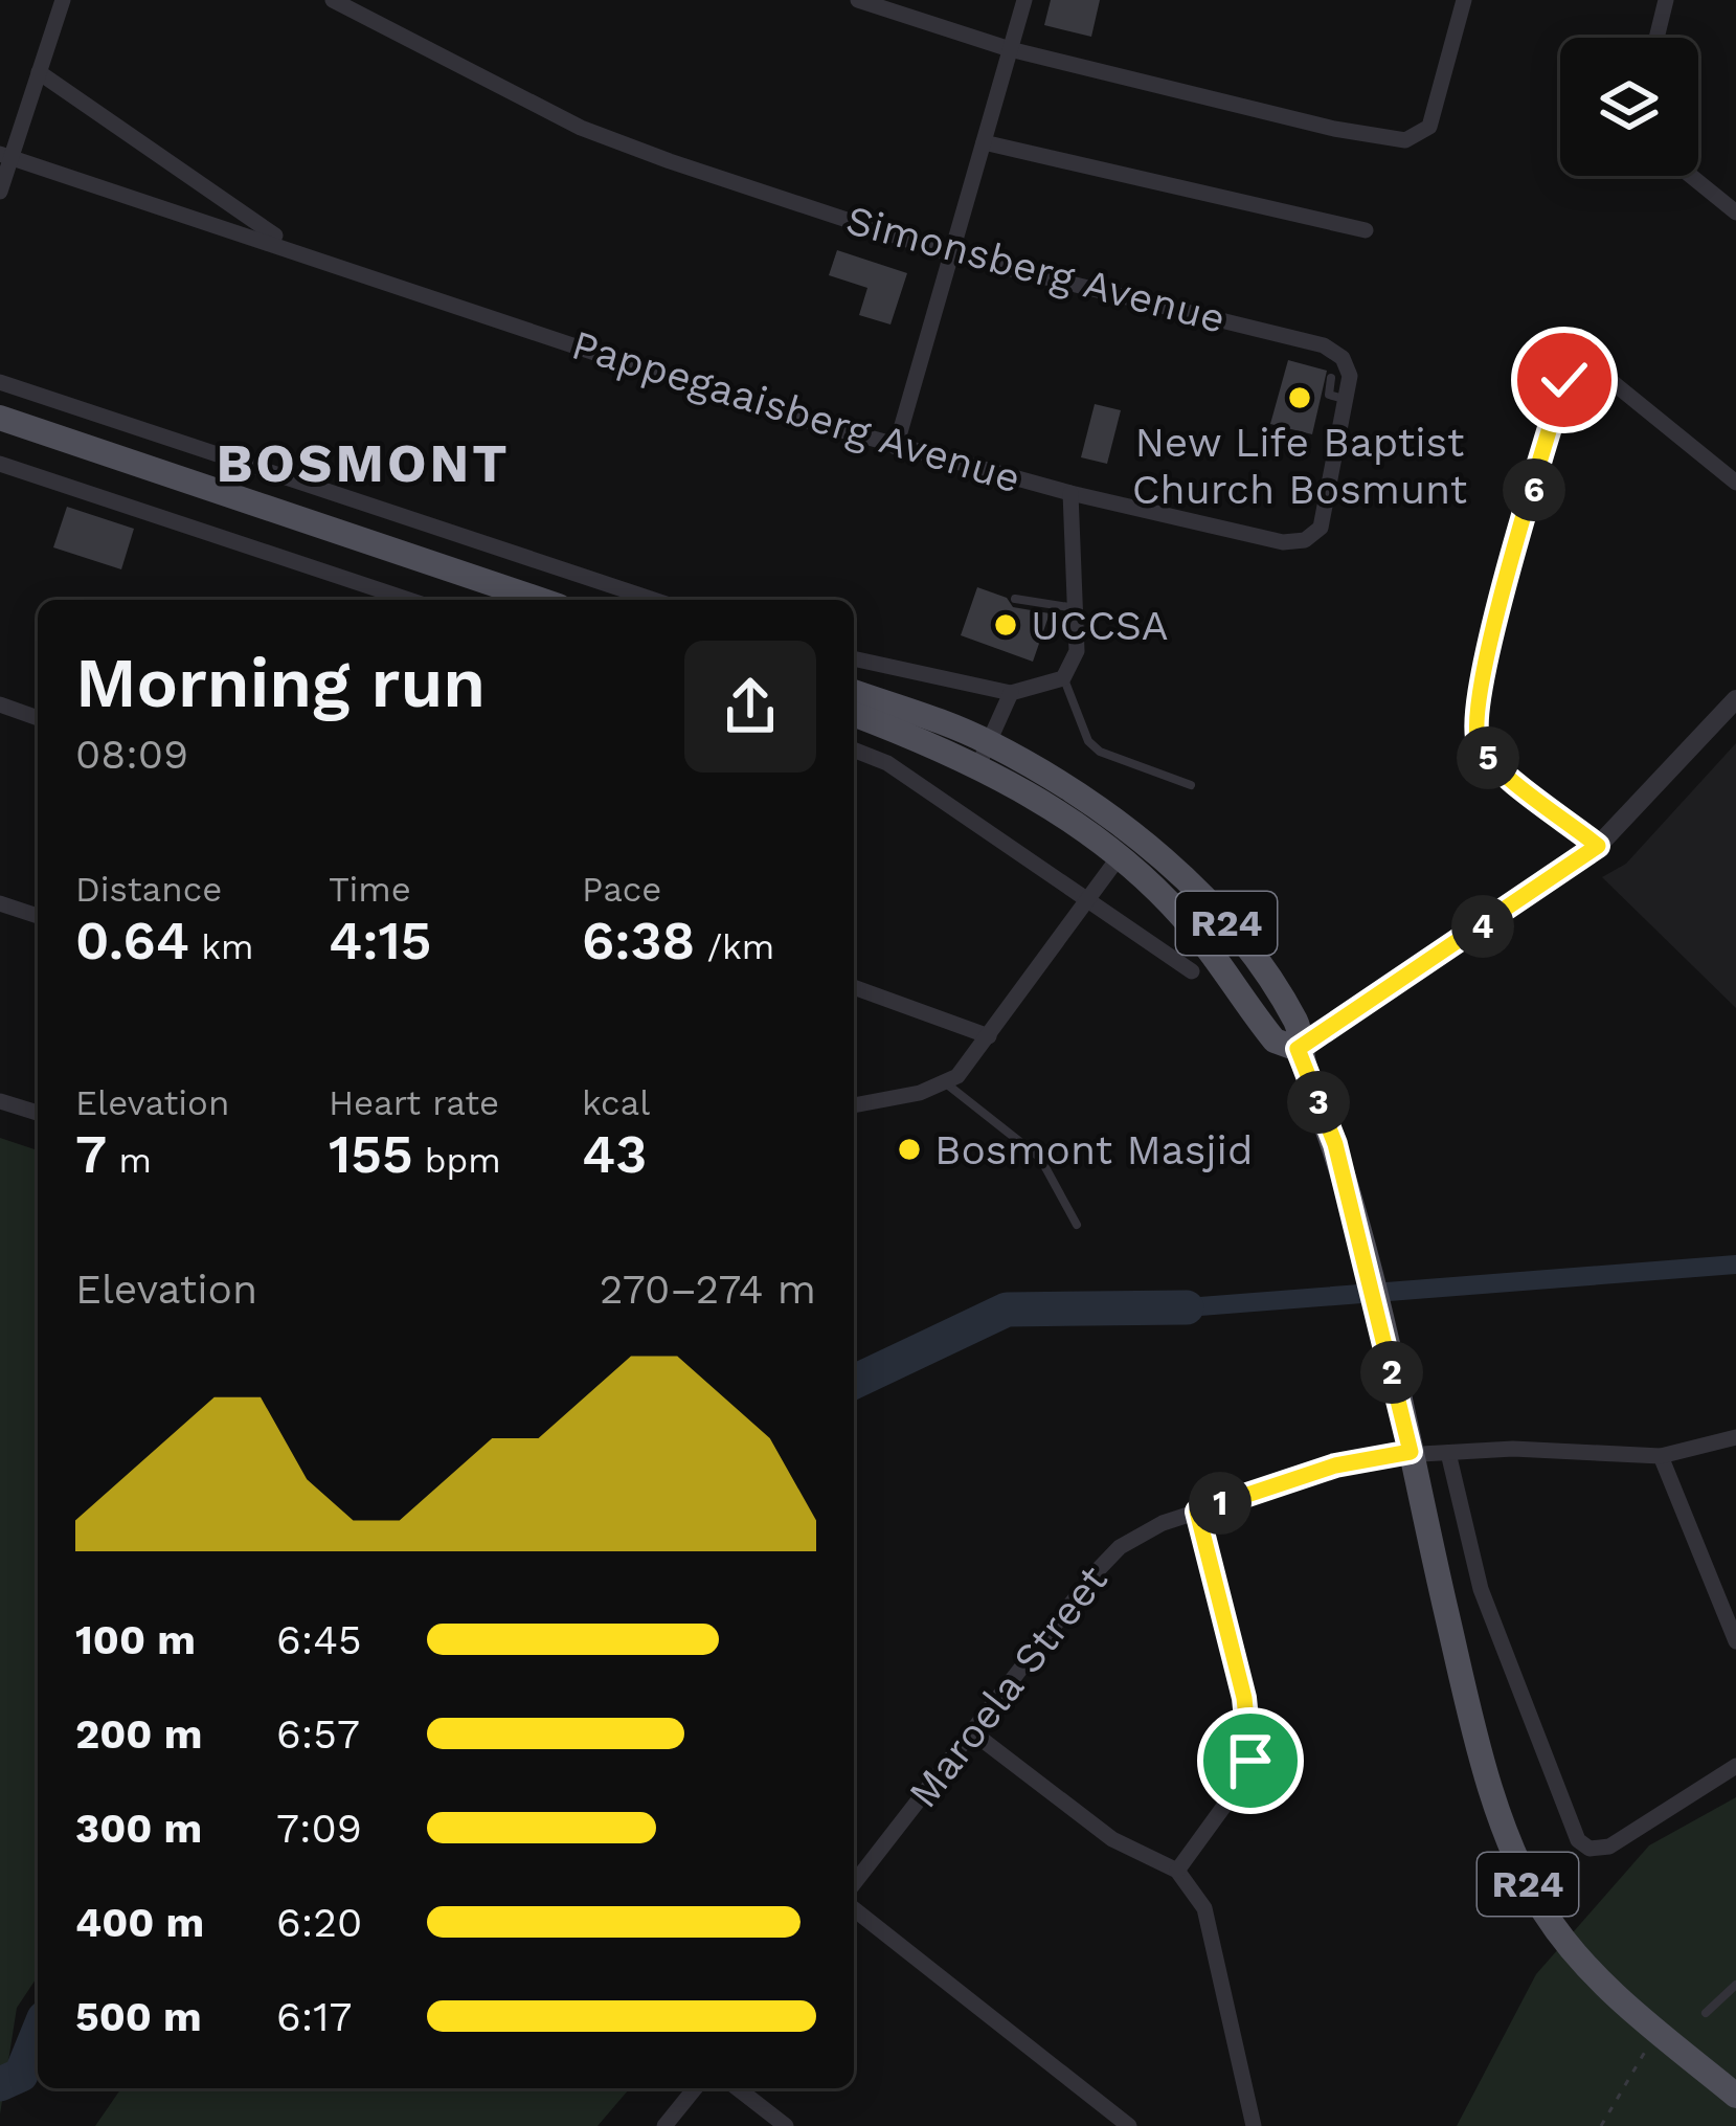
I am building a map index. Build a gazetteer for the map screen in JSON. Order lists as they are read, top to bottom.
{
  "streets": {
    "main road": ["R24"],
    "street": ["Simonsberg Avenue", "Pappegaaisberg Avenue", "Maroela Street"]
  },
  "crossings": [
    ["R24", "Maroela Street"]
  ],
  "districts": ["BOSMONT"],
  "places": ["New Life Baptist Church Bosmunt", "UCCSA", "Bosmont Masjid"],
  "page": {
    "pins": [
      "6",
      "5",
      "4",
      "3",
      "2",
      "1"
    ],
    "heading": ["Morning run", "08:09"],
    "stats": [
      ["Distance", "0.64 km"],
      ["Time", "4:15"],
      ["Pace", "6:38 /km"],
      ["Elevation", "7 m"],
      ["Heart rate", "155 bpm"],
      ["kcal", "43"]
    ],
    "chart": ["Elevation", "270–274 m"],
    "list": [
      {
        "name": "100 m",
        "note": "6:45"
      },
      {
        "name": "200 m",
        "note": "6:57"
      },
      {
        "name": "300 m",
        "note": "7:09"
      },
      {
        "name": "400 m",
        "note": "6:20"
      },
      {
        "name": "500 m",
        "note": "6:17"
      }
    ]
  }
}
